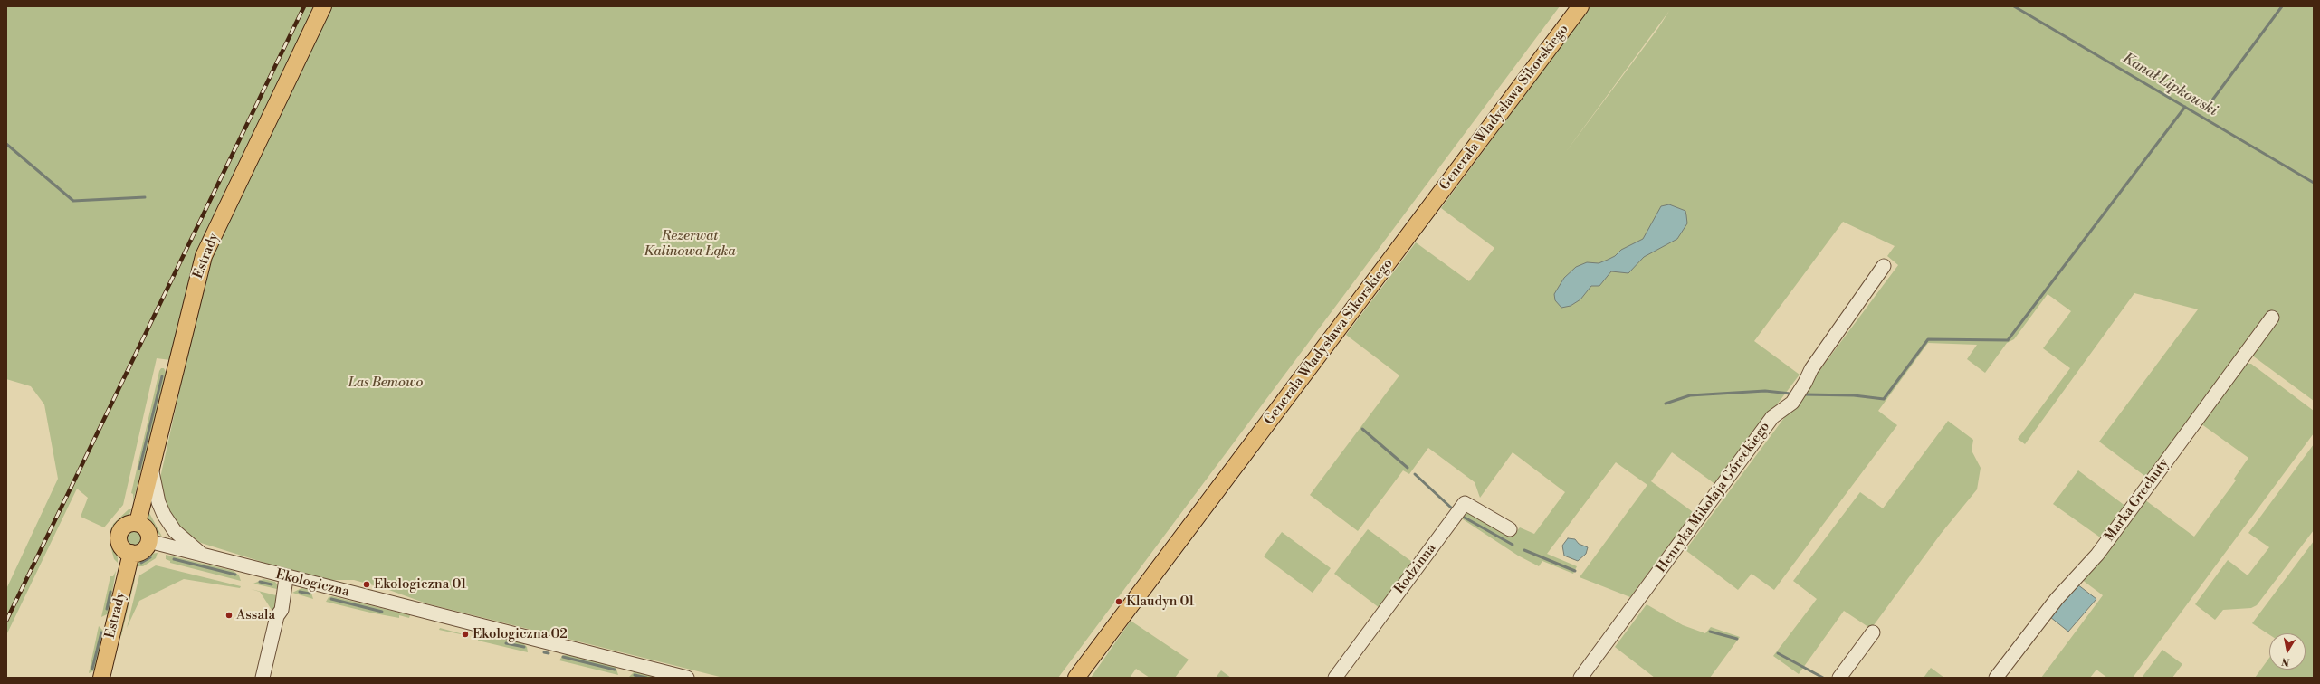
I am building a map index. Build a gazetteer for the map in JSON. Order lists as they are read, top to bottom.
{
  "streets": {
    "main road": ["Generała Władysława Sikorskiego", "Estrady"],
    "street": [
      "Henryka Mikołaja Góreckiego",
      "Marka Grechuty",
      "Rodzinna",
      "Ekologiczna"
    ]
  },
  "crossings": [
    ["Estrady", "Ekologiczna"]
  ],
  "water": ["Kanał Lipkowski"],
  "parks": ["Rezerwat Kalinowa Łąka", "Las Bemowo"],
  "places": [
    "Ekologiczna 01",
    "Klaudyn 01",
    "Assala",
    "Ekologiczna 02"
  ],
  "north": "bottom"
}
